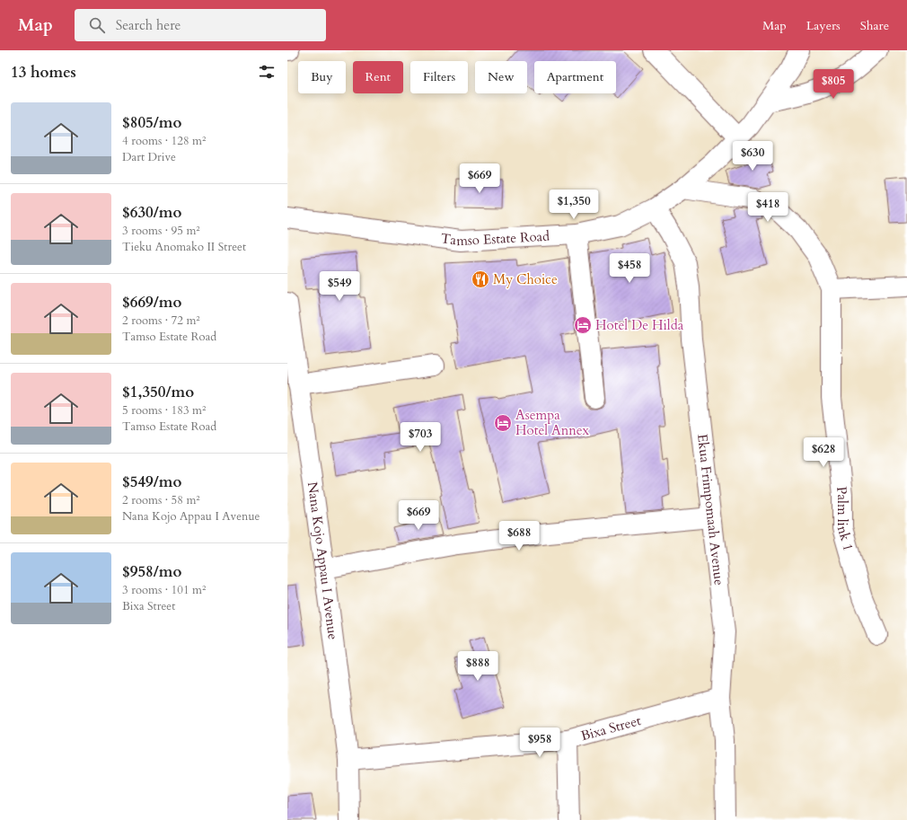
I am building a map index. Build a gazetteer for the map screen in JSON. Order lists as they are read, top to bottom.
{
  "streets": {
    "street": [
      "Tamso Estate Road",
      "Ekua Frimpomaah Avenue",
      "Palm link 1",
      "Nana Kojo Appau I Avenue",
      "Bixa Street"
    ]
  },
  "crossings": [
    ["Tamso Estate Road", "Ekua Frimpomaah Avenue"],
    ["Ekua Frimpomaah Avenue", "Bixa Street"],
    ["Nana Kojo Appau I Avenue", "Bixa Street"]
  ],
  "places": {
    "restaurant": ["My Choice"],
    "hotel": ["Hotel De Hilda", "Asempa Hotel Annex"]
  },
  "page": {
    "header": "Map",
    "search": "Search here",
    "nav": ["Map", "Layers", "Share"],
    "heading": "13 homes",
    "chip": [
      "Buy",
      "Rent",
      "Filters",
      "New",
      "Apartment"
    ],
    "price": [
      "$805",
      "$630",
      "$669",
      "$1,350",
      "$418",
      "$458",
      "$549",
      "$703",
      "$628",
      "$669",
      "$688",
      "$888",
      "$958"
    ],
    "list": [
      {
        "name": "$805/mo",
        "note": "4 rooms · 128 m² · Dart Drive"
      },
      {
        "name": "$630/mo",
        "note": "3 rooms · 95 m² · Tieku Anomako II Street"
      },
      {
        "name": "$669/mo",
        "note": "2 rooms · 72 m² · Tamso Estate Road"
      },
      {
        "name": "$1,350/mo",
        "note": "5 rooms · 183 m² · Tamso Estate Road"
      },
      {
        "name": "$549/mo",
        "note": "2 rooms · 58 m² · Nana Kojo Appau I Avenue"
      },
      {
        "name": "$958/mo",
        "note": "3 rooms · 101 m² · Bixa Street"
      }
    ]
  }
}
